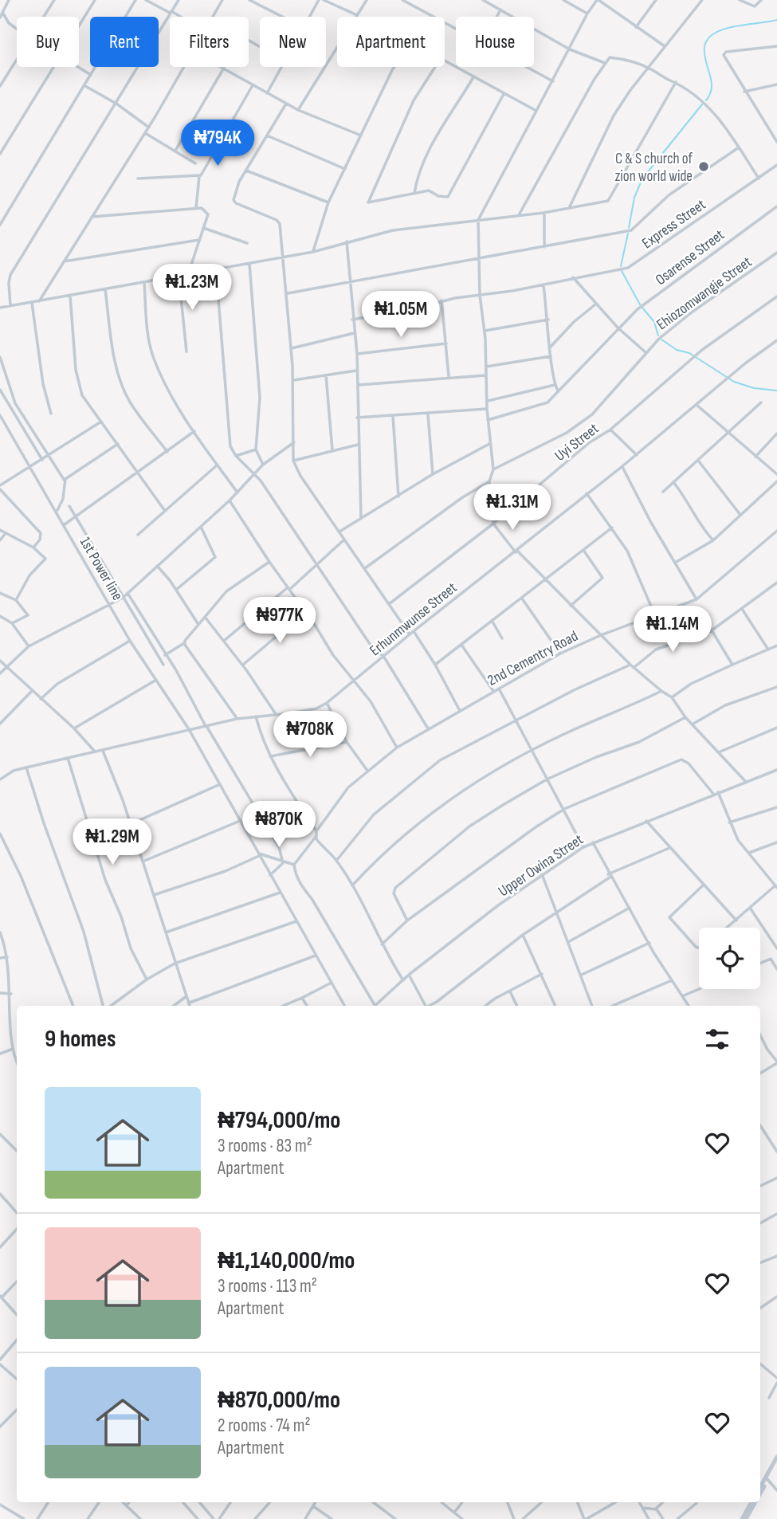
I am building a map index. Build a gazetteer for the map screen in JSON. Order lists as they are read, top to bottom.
{
  "streets": {
    "street": [
      "Express Street",
      "Osarense Street",
      "Ehiozomwangie Street",
      "Uyi Street",
      "1st Power line",
      "Erhunmwunse Street",
      "2nd Cementry Road",
      "Upper Owina Street"
    ]
  },
  "crossings": [
    ["1st Power line", "Erhunmwunse Street"]
  ],
  "places": ["C & S church of zion world wide"],
  "page": {
    "chip": [
      "Buy",
      "Rent",
      "Filters",
      "New",
      "Apartment",
      "House"
    ],
    "price": [
      "₦794K",
      "₦1.23M",
      "₦1.05M",
      "₦1.31M",
      "₦977K",
      "₦1.14M",
      "₦708K",
      "₦870K",
      "₦1.29M"
    ],
    "heading": "9 homes",
    "list": [
      {
        "name": "₦794,000/mo",
        "note": "3 rooms · 83 m² · Apartment"
      },
      {
        "name": "₦1,140,000/mo",
        "note": "3 rooms · 113 m² · Apartment"
      },
      {
        "name": "₦870,000/mo",
        "note": "2 rooms · 74 m² · Apartment"
      }
    ]
  }
}
